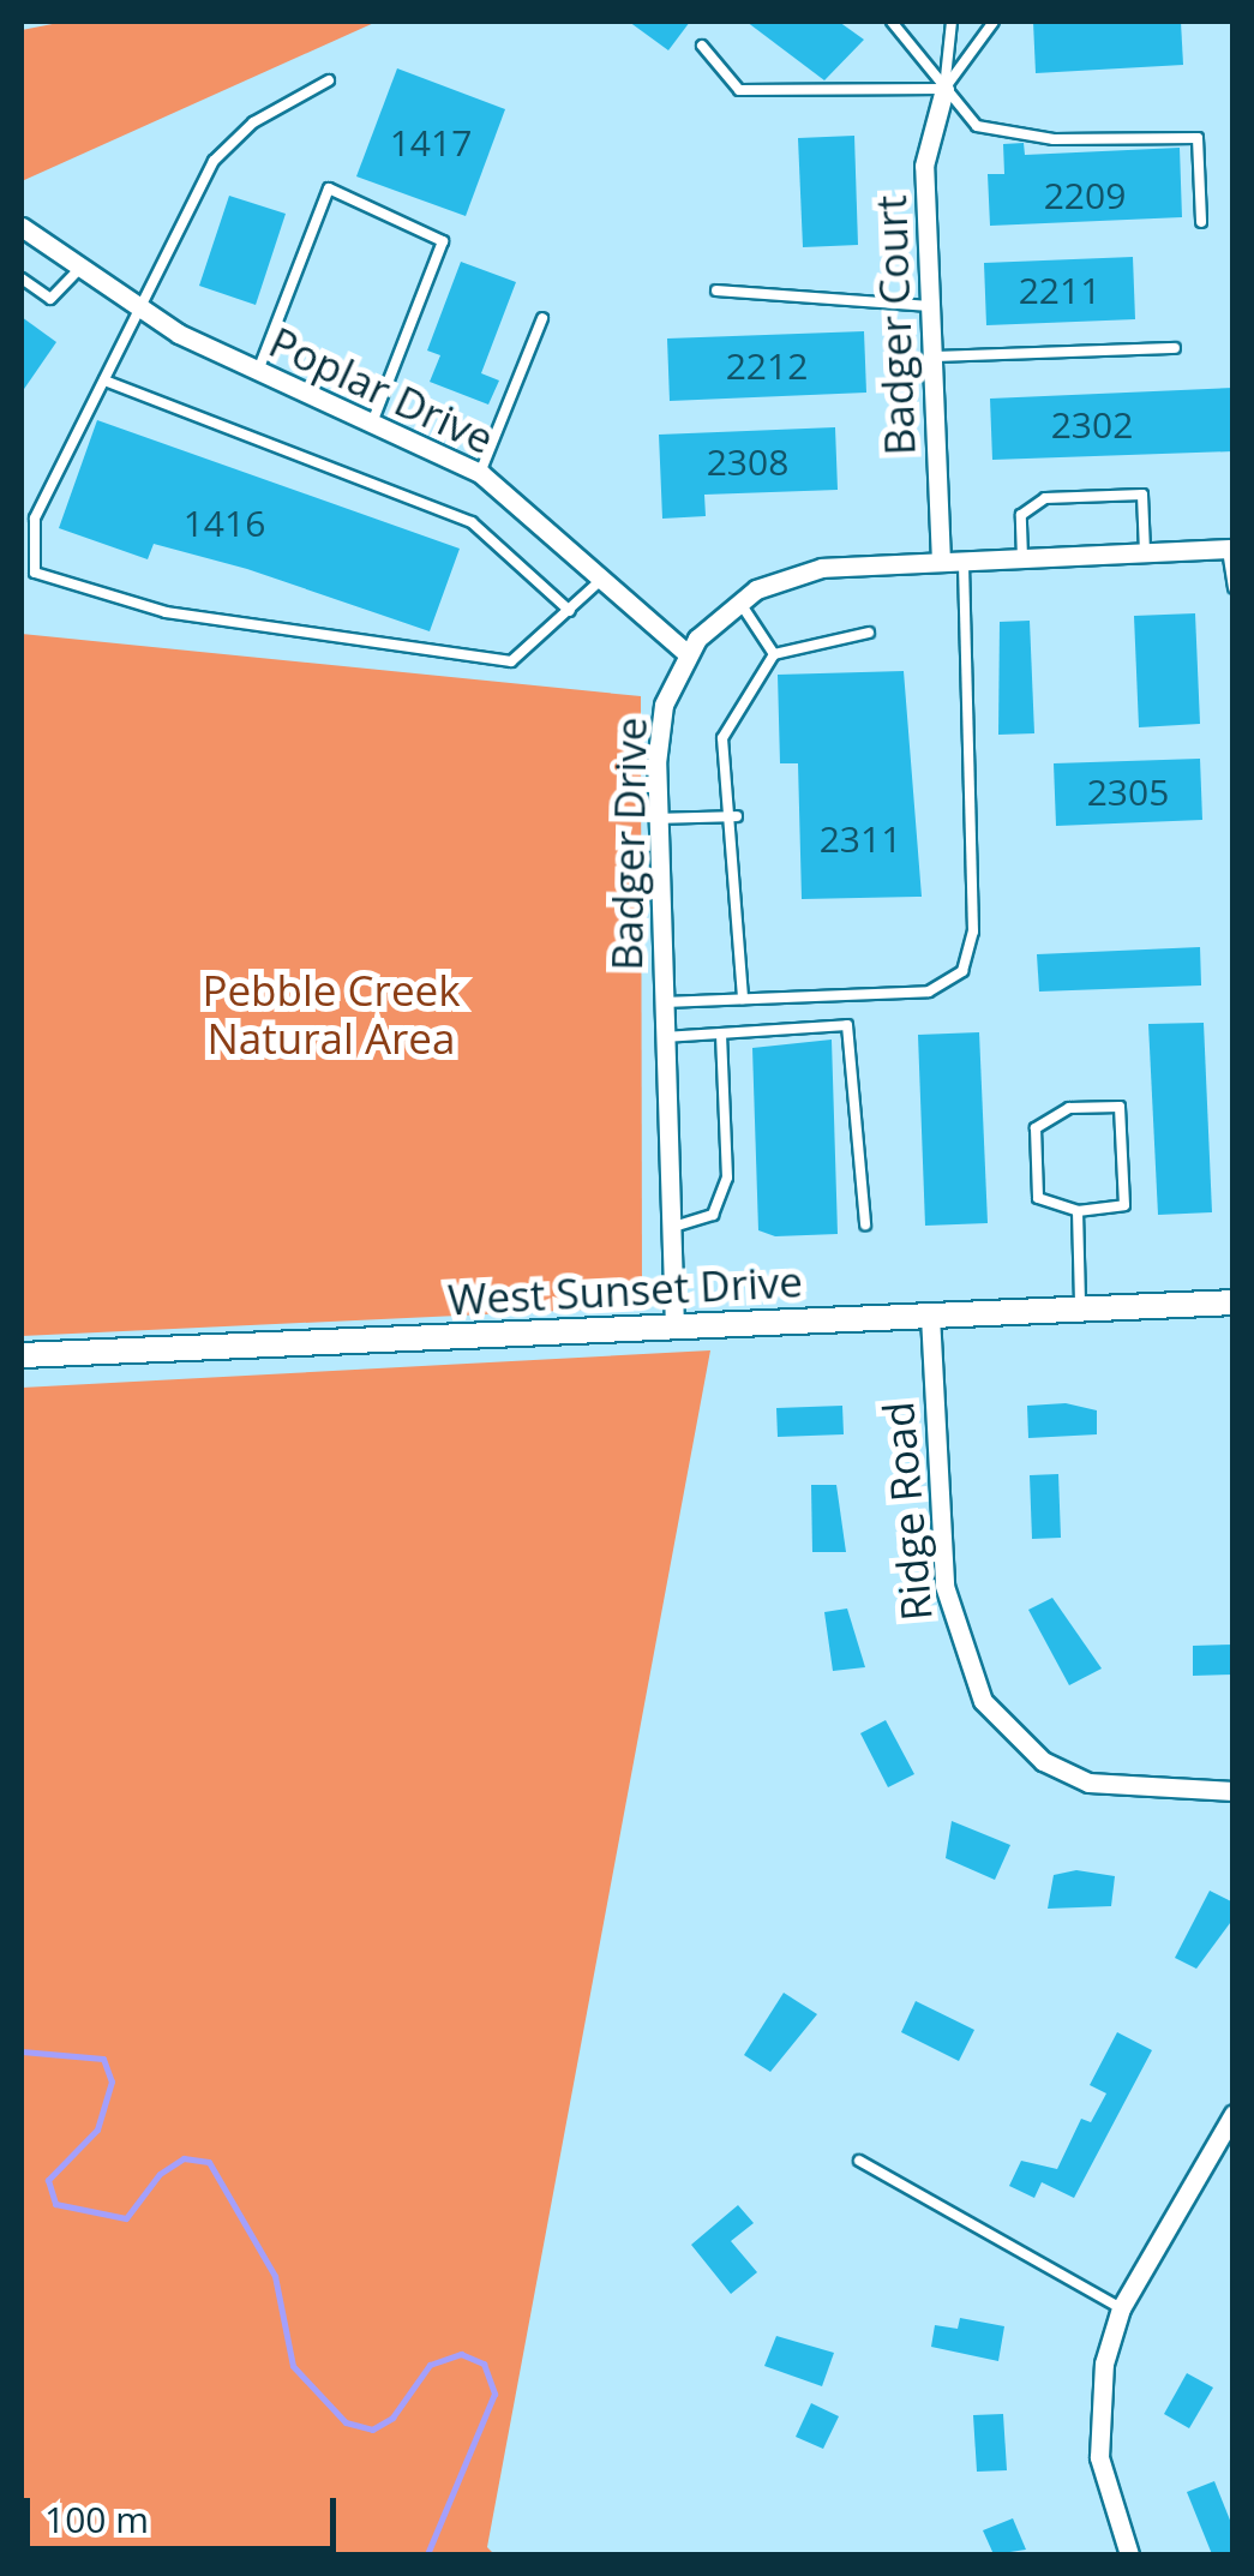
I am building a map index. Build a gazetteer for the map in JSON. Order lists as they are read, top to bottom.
{
  "streets": {
    "main road": ["West Sunset Drive"],
    "street": [
      "Badger Court",
      "Poplar Drive",
      "Badger Drive",
      "Ridge Road"
    ]
  },
  "crossings": [
    ["Badger Court", "Badger Drive"],
    ["Poplar Drive", "Badger Drive"],
    ["Badger Drive", "West Sunset Drive"],
    ["West Sunset Drive", "Ridge Road"]
  ],
  "parks": ["Pebble Creek Natural Area"],
  "house_numbers": [
    "1417",
    "2209",
    "2211",
    "2212",
    "2302",
    "2308",
    "1416",
    "2305",
    "2311"
  ],
  "scale_bar": "100 m"
}
